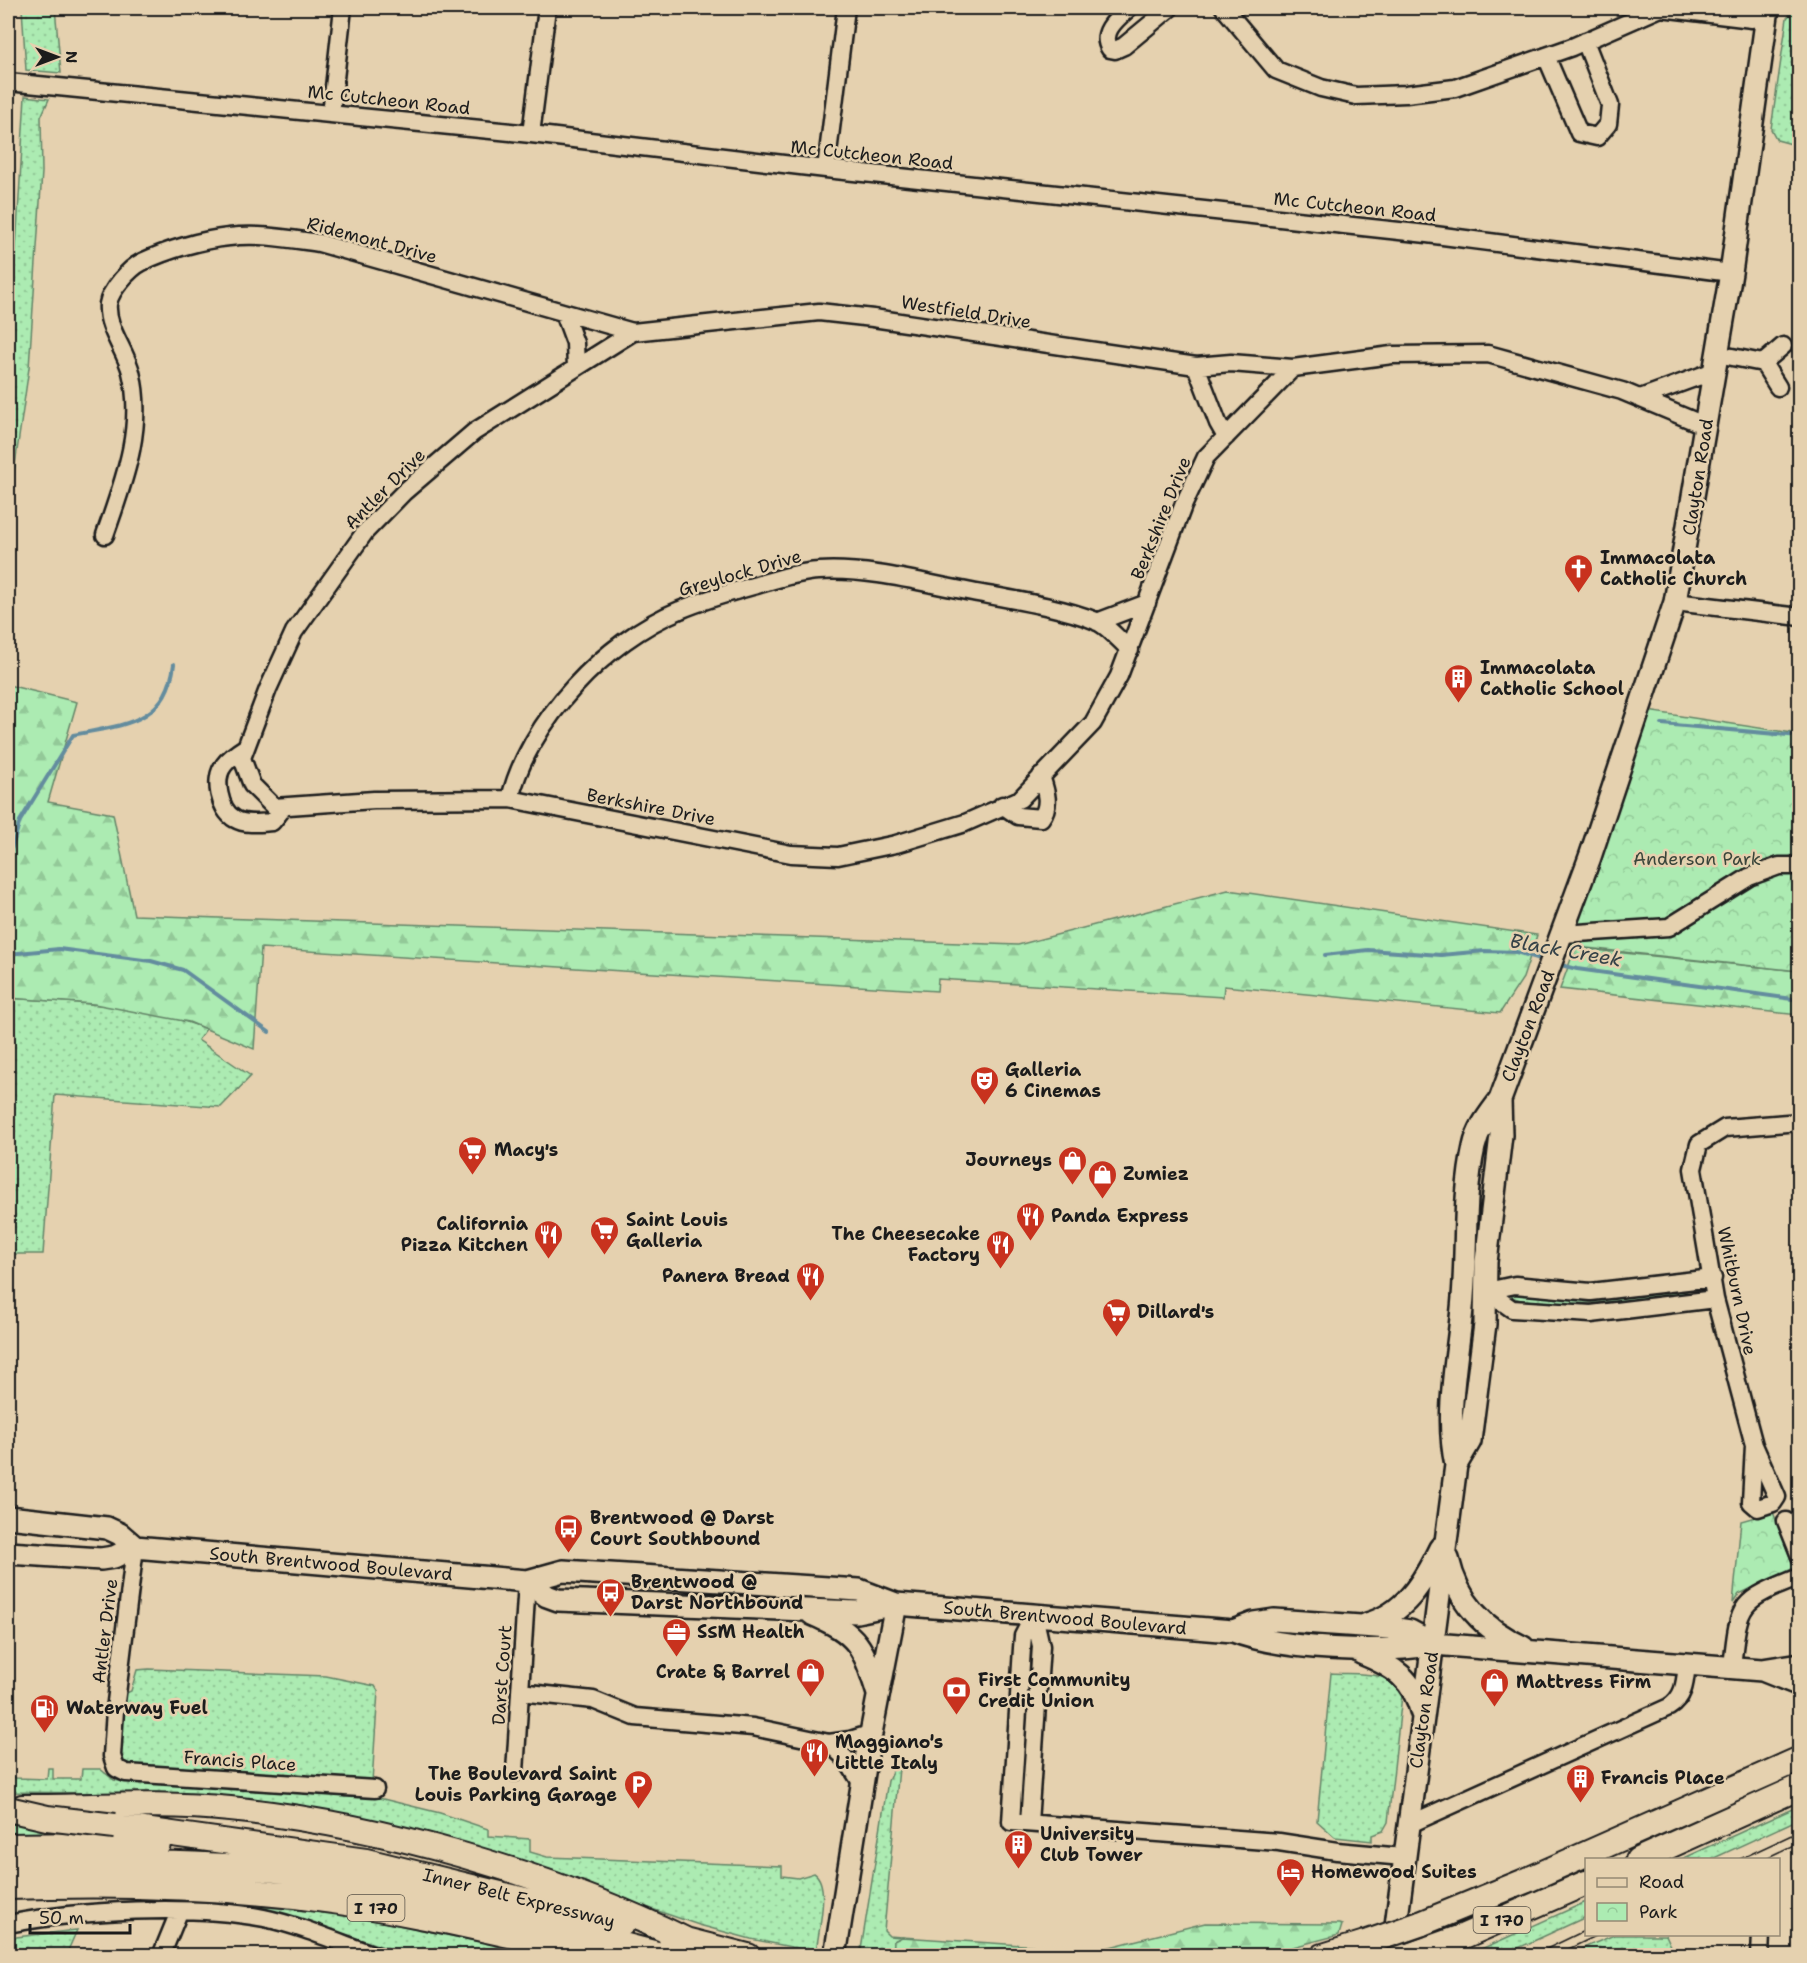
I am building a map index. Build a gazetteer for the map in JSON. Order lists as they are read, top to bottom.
{
  "streets": {
    "highway": ["Inner Belt Expressway", "I 170"],
    "main road": ["Clayton Road", "South Brentwood Boulevard"],
    "street": [
      "Mc Cutcheon Road",
      "Ridemont Drive",
      "Westfield Drive",
      "Antler Drive",
      "Berkshire Drive",
      "Greylock Drive",
      "Whitburn Drive",
      "Darst Court",
      "Francis Place"
    ]
  },
  "crossings": [
    ["Mc Cutcheon Road", "Clayton Road"],
    ["Ridemont Drive", "Westfield Drive"],
    ["Ridemont Drive", "Antler Drive"],
    ["Westfield Drive", "Antler Drive"],
    ["Westfield Drive", "Berkshire Drive"],
    ["Clayton Road", "South Brentwood Boulevard"],
    ["Antler Drive", "Berkshire Drive"],
    ["Antler Drive", "South Brentwood Boulevard"],
    ["Antler Drive", "Francis Place"],
    ["Berkshire Drive", "Greylock Drive"],
    ["South Brentwood Boulevard", "Darst Court"]
  ],
  "water": ["Black Creek"],
  "parks": ["Anderson Park"],
  "places": {
    "church": ["Immacolata Catholic Church"],
    "building": ["Immacolata Catholic School", "Francis Place", "University Club Tower"],
    "theatre": ["Galleria 6 Cinemas"],
    "supermarket": ["Macy's", "Saint Louis Galleria", "Dillard's"],
    "shop": [
      "Journeys",
      "Zumiez",
      "Crate & Barrel",
      "Mattress Firm"
    ],
    "restaurant": [
      "Panda Express",
      "California Pizza Kitchen",
      "The Cheesecake Factory",
      "Panera Bread",
      "Maggiano's Little Italy"
    ],
    "bus stop": ["Brentwood @ Darst Court Southbound", "Brentwood @ Darst Northbound"],
    "office": ["SSM Health"],
    "bank": ["First Community Credit Union"],
    "fuel station": ["Waterway Fuel"],
    "parking": ["The Boulevard Saint Louis Parking Garage"],
    "hotel": ["Homewood Suites"]
  },
  "legend": ["Road", "Park"],
  "scale_bar": "50 m",
  "north": "right"
}
